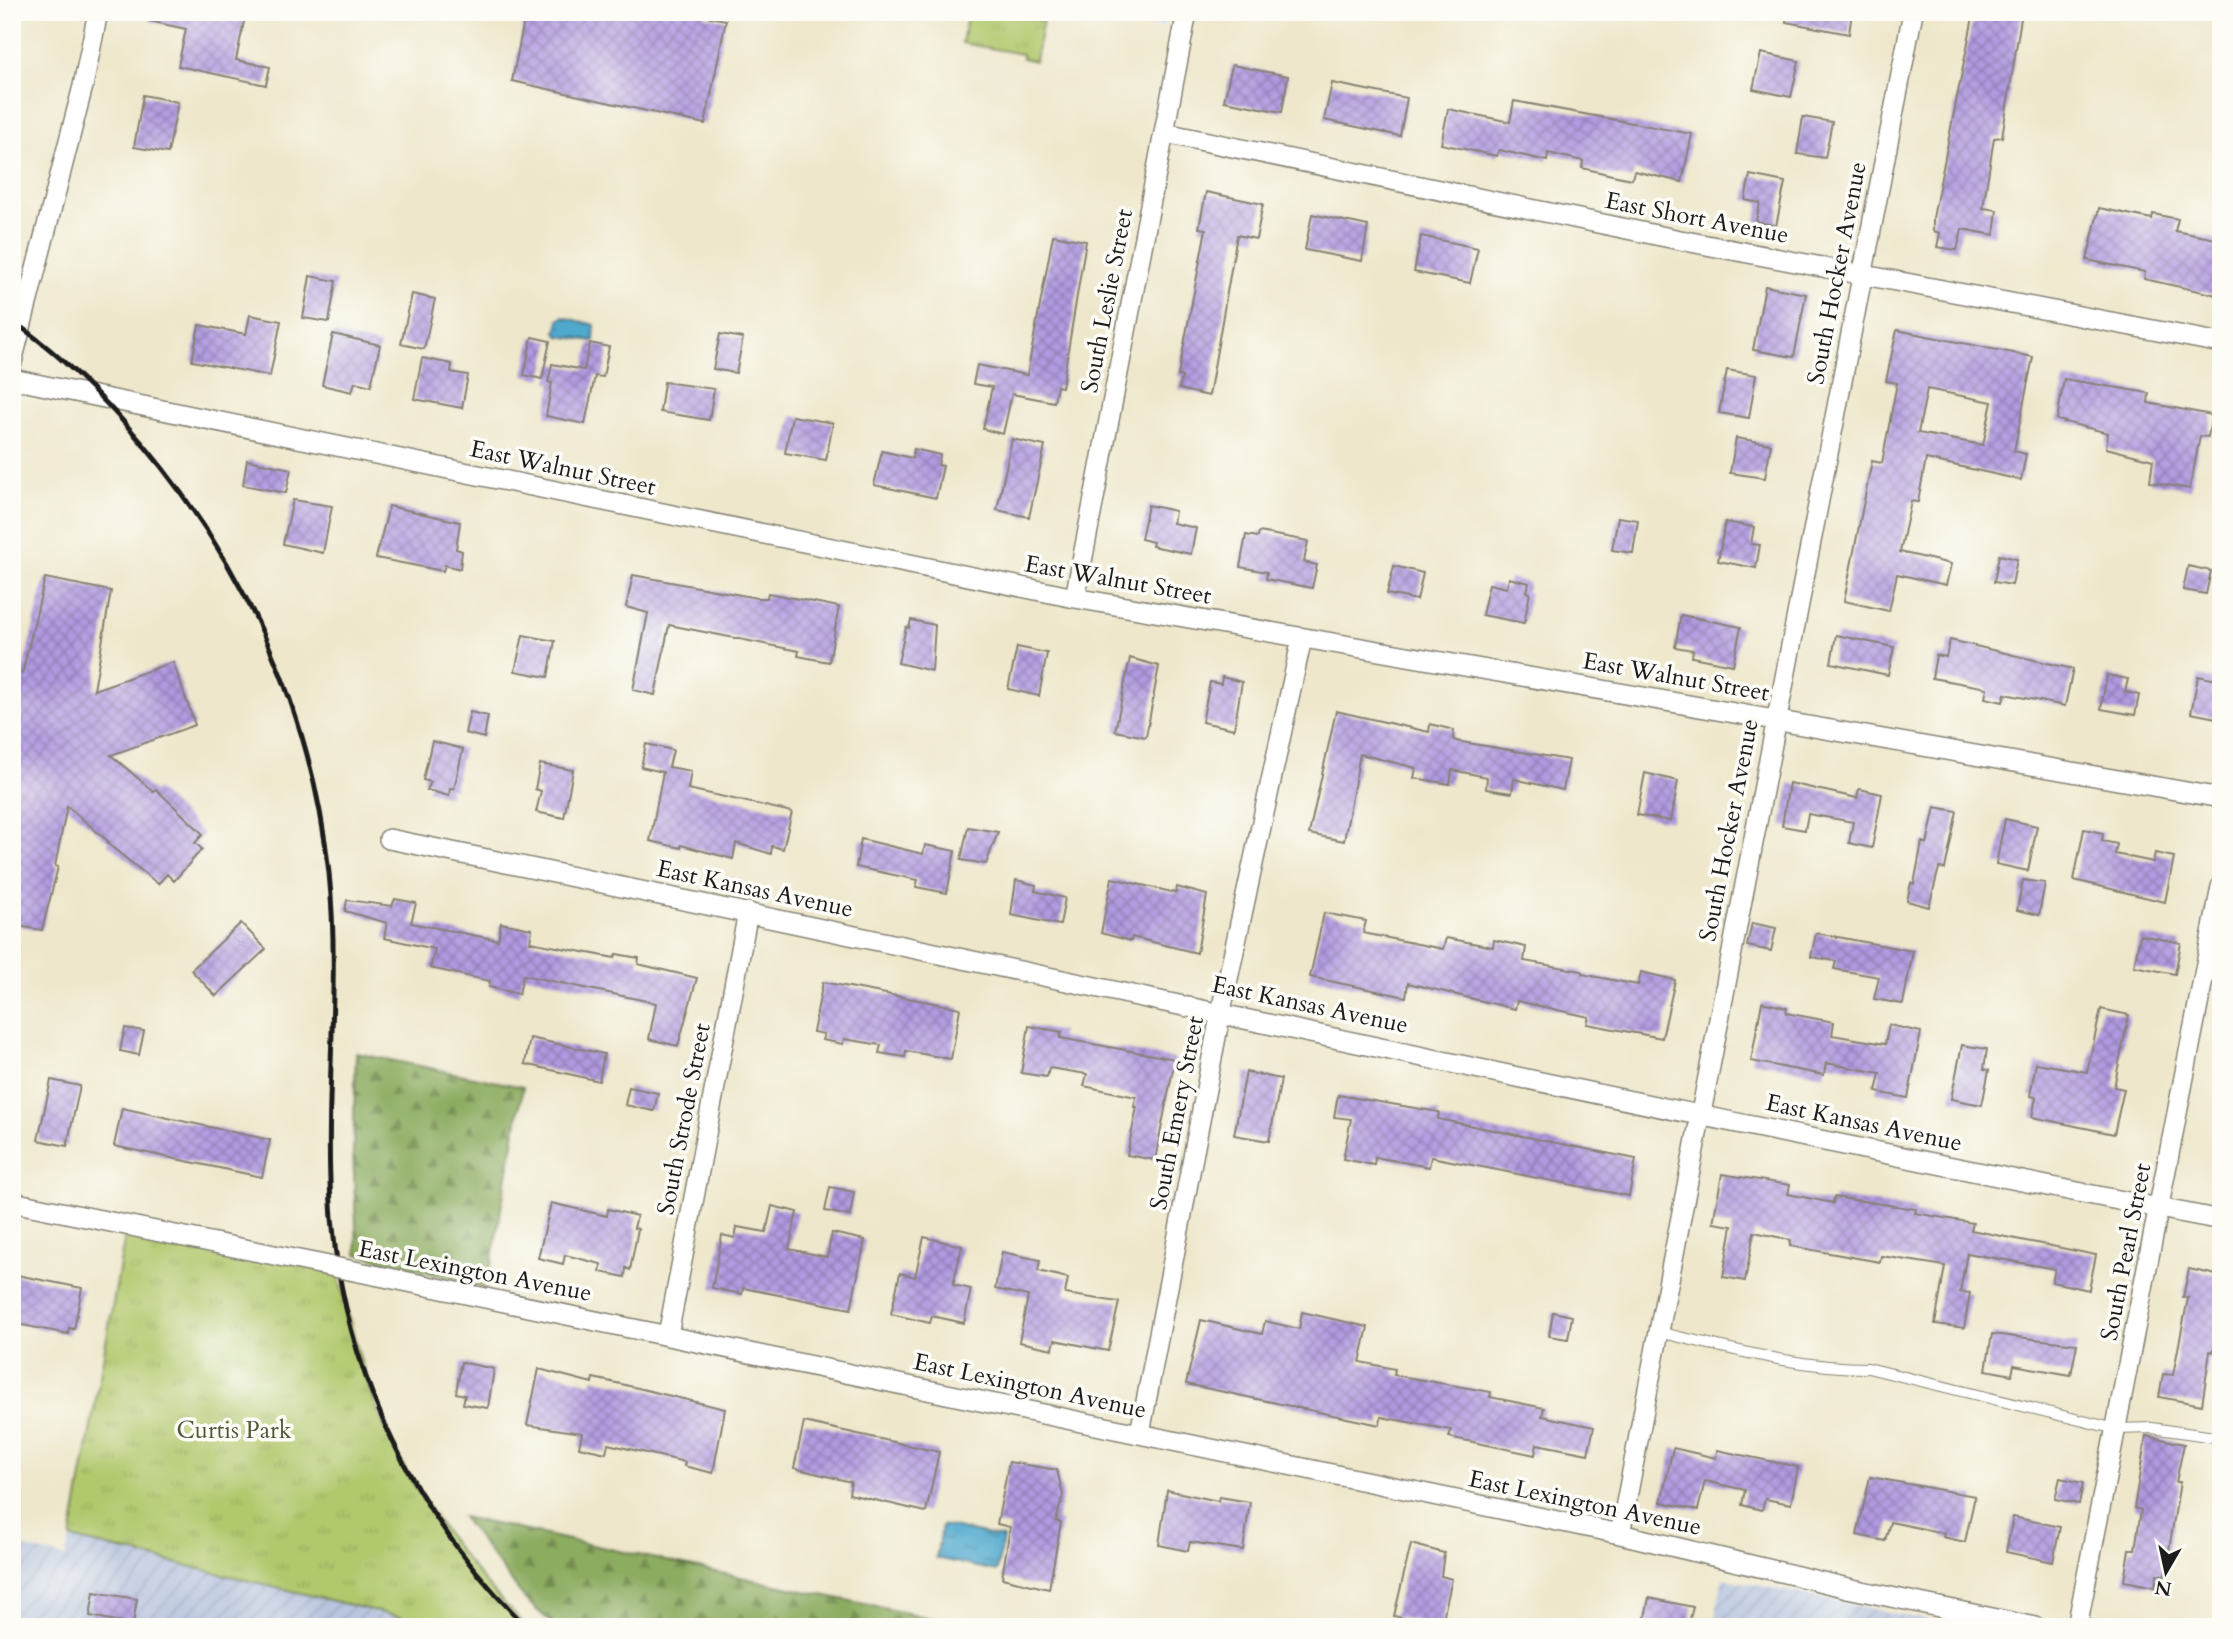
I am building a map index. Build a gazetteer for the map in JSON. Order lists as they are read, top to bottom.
{
  "streets": {
    "street": [
      "East Short Avenue",
      "South Hocker Avenue",
      "South Leslie Street",
      "East Walnut Street",
      "East Kansas Avenue",
      "South Emery Street",
      "South Strode Street",
      "South Pearl Street",
      "East Lexington Avenue"
    ]
  },
  "crossings": [
    ["East Short Avenue", "South Hocker Avenue"],
    ["East Short Avenue", "South Leslie Street"],
    ["South Hocker Avenue", "East Walnut Street"],
    ["South Hocker Avenue", "East Kansas Avenue"],
    ["South Hocker Avenue", "East Lexington Avenue"],
    ["South Leslie Street", "East Walnut Street"],
    ["East Walnut Street", "South Emery Street"],
    ["East Kansas Avenue", "South Emery Street"],
    ["East Kansas Avenue", "South Strode Street"],
    ["East Kansas Avenue", "South Pearl Street"],
    ["South Emery Street", "East Lexington Avenue"],
    ["South Strode Street", "East Lexington Avenue"]
  ],
  "parks": ["Curtis Park"],
  "north": "bottom"
}
